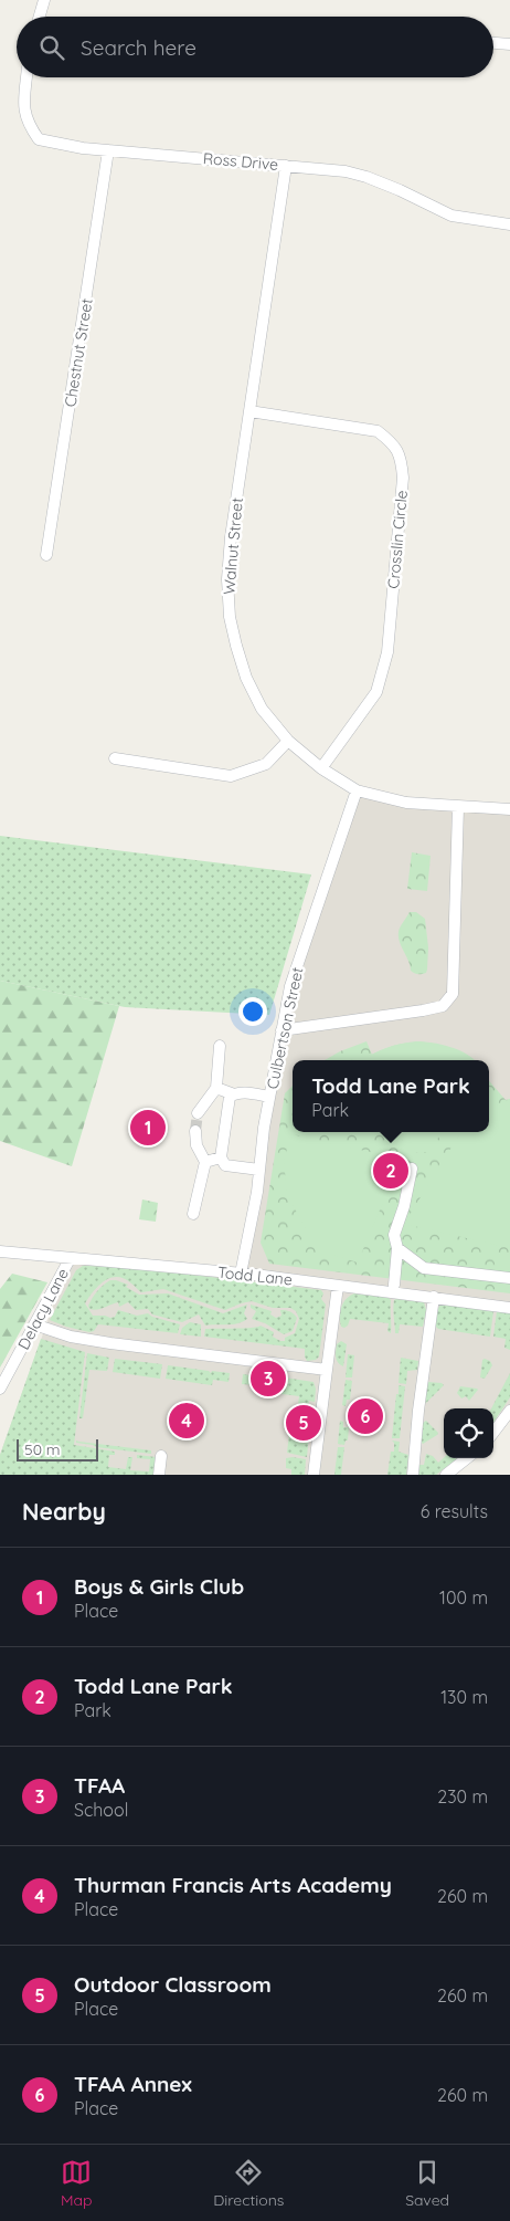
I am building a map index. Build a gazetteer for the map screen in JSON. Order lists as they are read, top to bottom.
{
  "streets": {
    "street": [
      "Ross Drive",
      "Chestnut Street",
      "Crosslin Circle",
      "Walnut Street",
      "Culbertson Street",
      "Todd Lane",
      "Delacy Lane"
    ]
  },
  "crossings": [
    ["Ross Drive", "Chestnut Street"],
    ["Ross Drive", "Walnut Street"],
    ["Crosslin Circle", "Walnut Street"],
    ["Walnut Street", "Culbertson Street"],
    ["Culbertson Street", "Todd Lane"],
    ["Todd Lane", "Delacy Lane"]
  ],
  "scale_bar": "50 m",
  "page": {
    "search": "Search here",
    "popup": ["Todd Lane Park", "Park"],
    "pins": [
      "1",
      "2",
      "3",
      "6",
      "4",
      "5"
    ],
    "scale": "50 m",
    "heading": ["Nearby", "6 results"],
    "list": [
      {
        "mark": "1",
        "name": "Boys & Girls Club",
        "note": "Place",
        "value": "100 m"
      },
      {
        "mark": "2",
        "name": "Todd Lane Park",
        "note": "Park",
        "value": "130 m"
      },
      {
        "mark": "3",
        "name": "TFAA",
        "note": "School",
        "value": "230 m"
      },
      {
        "mark": "4",
        "name": "Thurman Francis Arts Academy",
        "note": "Place",
        "value": "260 m"
      },
      {
        "mark": "5",
        "name": "Outdoor Classroom",
        "note": "Place",
        "value": "260 m"
      },
      {
        "mark": "6",
        "name": "TFAA Annex",
        "note": "Place",
        "value": "260 m"
      }
    ],
    "nav": ["Map", "Directions", "Saved"]
  }
}
